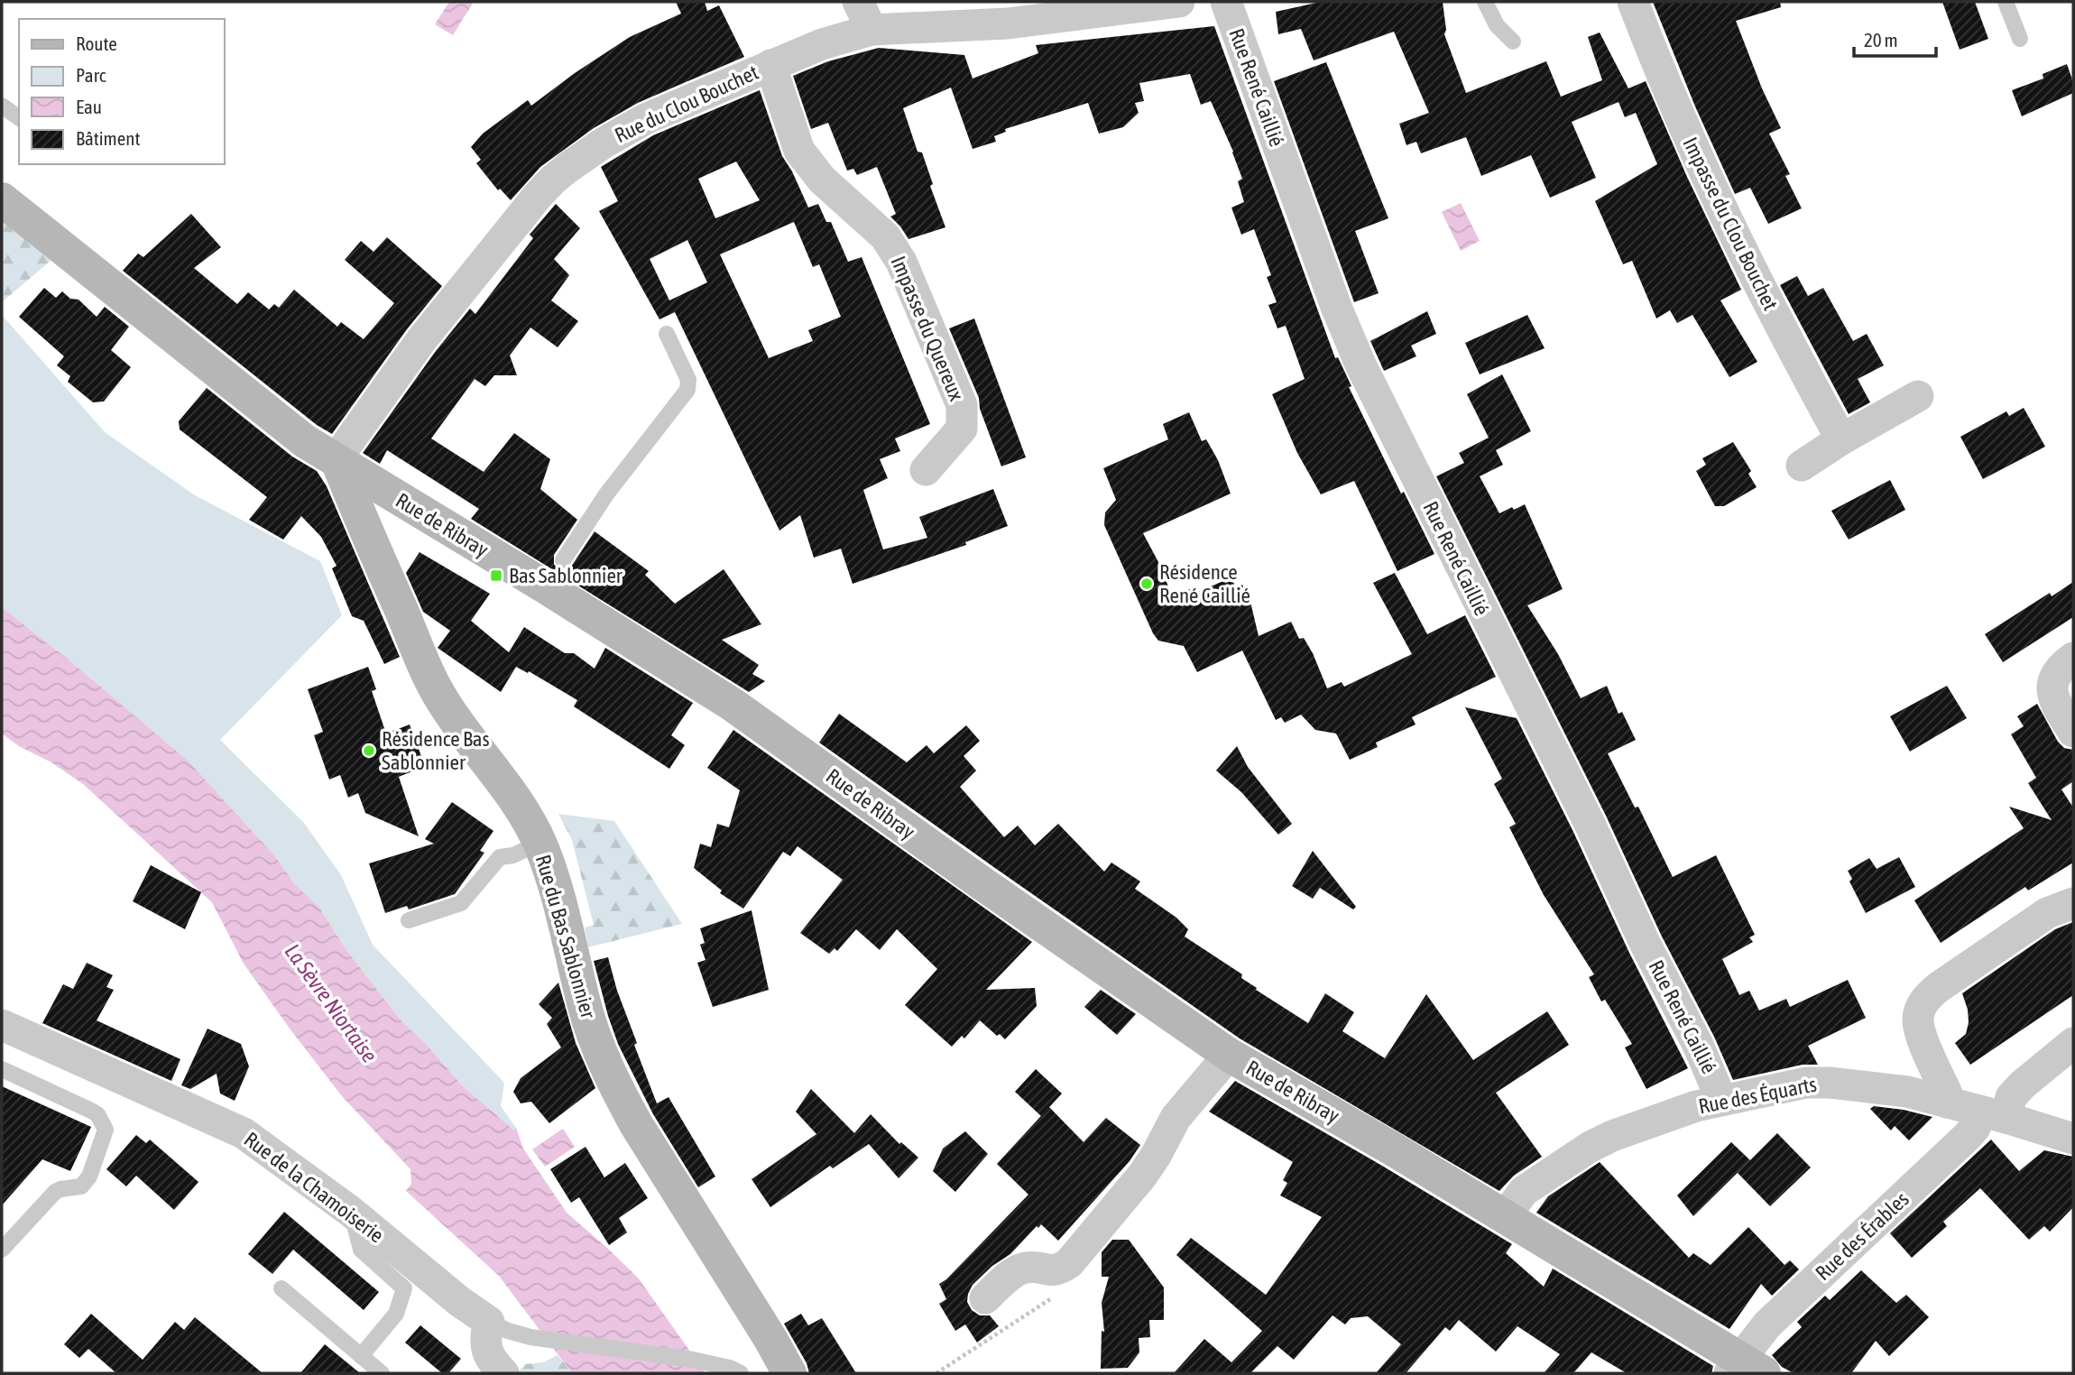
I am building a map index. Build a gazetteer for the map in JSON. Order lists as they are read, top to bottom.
{
  "streets": {
    "street": [
      "Rue René Caillié",
      "Rue du Clou Bouchet",
      "Impasse du Clou Bouchet",
      "Impasse du Quereux",
      "Rue de Ribray",
      "Rue du Bas Sablonnier",
      "Rue des Équarts",
      "Rue de la Chamoiserie",
      "Rue des Érables"
    ]
  },
  "crossings": [
    ["Rue René Caillié", "Rue des Équarts"],
    ["Rue du Clou Bouchet", "Impasse du Quereux"],
    ["Rue du Clou Bouchet", "Rue de Ribray"],
    ["Rue du Clou Bouchet", "Rue du Bas Sablonnier"],
    ["Rue de Ribray", "Rue du Bas Sablonnier"],
    ["Rue de Ribray", "Rue des Équarts"],
    ["Rue de Ribray", "Rue des Érables"],
    ["Rue des Équarts", "Rue des Érables"]
  ],
  "water": ["La Sèvre Niortaise"],
  "places": {
    "transit": ["Bas Sablonnier"],
    "other": ["Résidence René Caillié", "Résidence Bas Sablonnier"]
  },
  "legend": [
    "Route",
    "Parc",
    "Eau",
    "Bâtiment"
  ],
  "scale_bar": "20 m"
}
